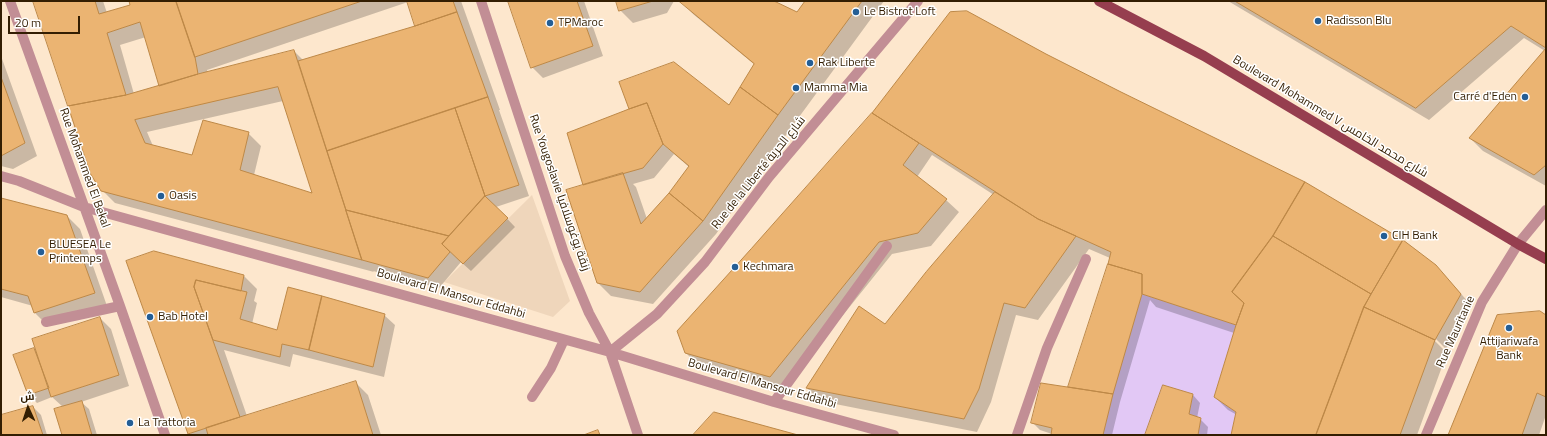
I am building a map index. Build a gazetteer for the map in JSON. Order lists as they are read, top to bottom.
{
  "streets": {
    "main road": ["Boulevard Mohammed V شارع محمد الخامس"],
    "street": [
      "Rue Mohammed El Bekal",
      "Rue de la Liberté شارع الحرية",
      "Rue Yougoslavie زنقة يوغوسلافيا",
      "Boulevard El Mansour Eddahbi",
      "Rue Mauritanie"
    ]
  },
  "crossings": [
    ["Boulevard Mohammed V شارع محمد الخامس", "Rue Mauritanie"],
    ["Rue Mohammed El Bekal", "Boulevard El Mansour Eddahbi"],
    ["Rue de la Liberté شارع الحرية", "Rue Yougoslavie زنقة يوغوسلافيا"],
    ["Rue de la Liberté شارع الحرية", "Boulevard El Mansour Eddahbi"],
    ["Rue Yougoslavie زنقة يوغوسلافيا", "Boulevard El Mansour Eddahbi"]
  ],
  "places": [
    "Le Bistrot Loft",
    "Radisson Blu",
    "TPMaroc",
    "Rak Liberte",
    "Mamma Mia",
    "Carré d'Eden",
    "Oasis",
    "CIH Bank",
    "BLUESEA Le Printemps",
    "Kechmara",
    "Bab Hotel",
    "Attijariwafa Bank",
    "La Trattoria"
  ],
  "scale_bar": "20 m",
  "north": "top"
}
